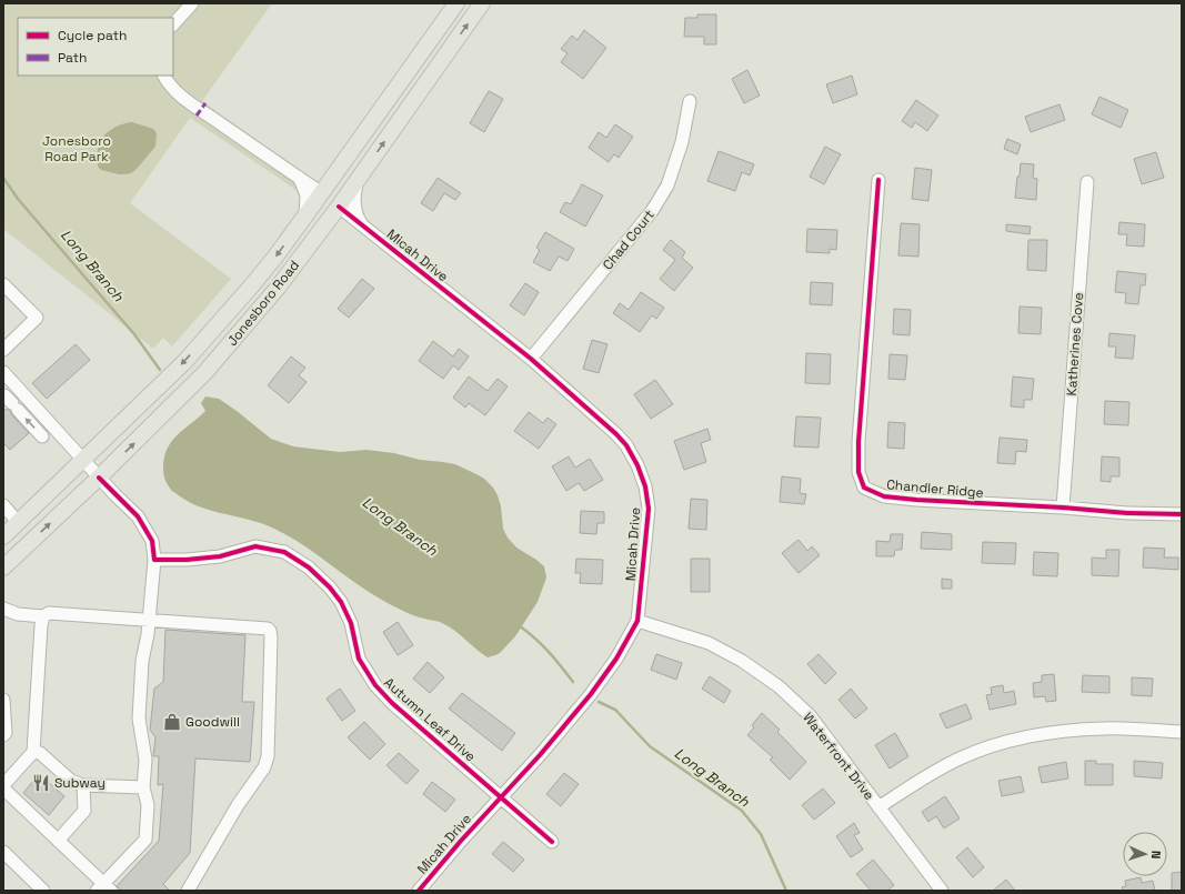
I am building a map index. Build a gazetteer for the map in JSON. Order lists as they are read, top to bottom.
{
  "streets": {
    "main road": ["Jonesboro Road"],
    "street": [
      "Chad Court",
      "Micah Drive",
      "Katherines Cove",
      "Chandler Ridge",
      "Autumn Leaf Drive",
      "Waterfront Drive"
    ]
  },
  "crossings": [
    ["Chad Court", "Micah Drive"],
    ["Micah Drive", "Jonesboro Road"],
    ["Micah Drive", "Autumn Leaf Drive"],
    ["Micah Drive", "Waterfront Drive"],
    ["Katherines Cove", "Chandler Ridge"]
  ],
  "water": ["Long Branch"],
  "parks": ["Jonesboro Road Park"],
  "places": {
    "shop": ["Goodwill"],
    "restaurant": ["Subway"]
  },
  "legend": ["Cycle path", "Path"],
  "north": "right"
}
